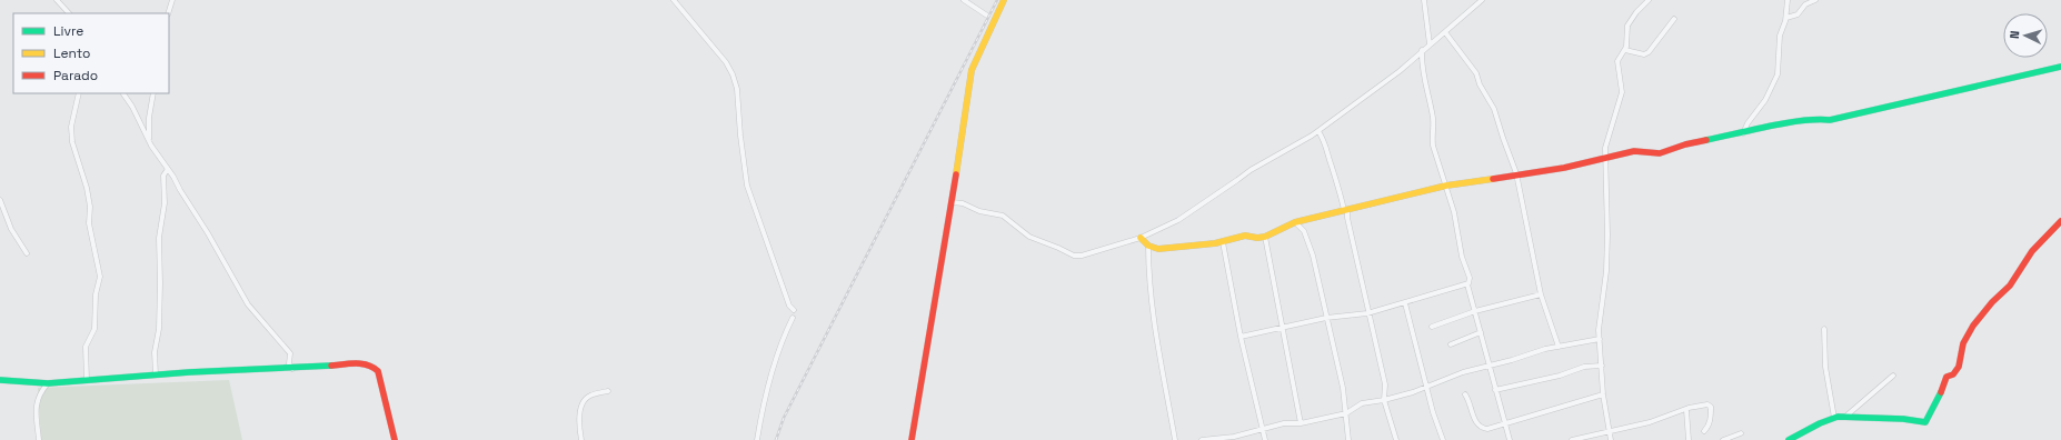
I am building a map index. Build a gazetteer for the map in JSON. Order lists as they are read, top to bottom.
{
  "legend": ["Livre", "Lento", "Parado"],
  "north": "left"
}
